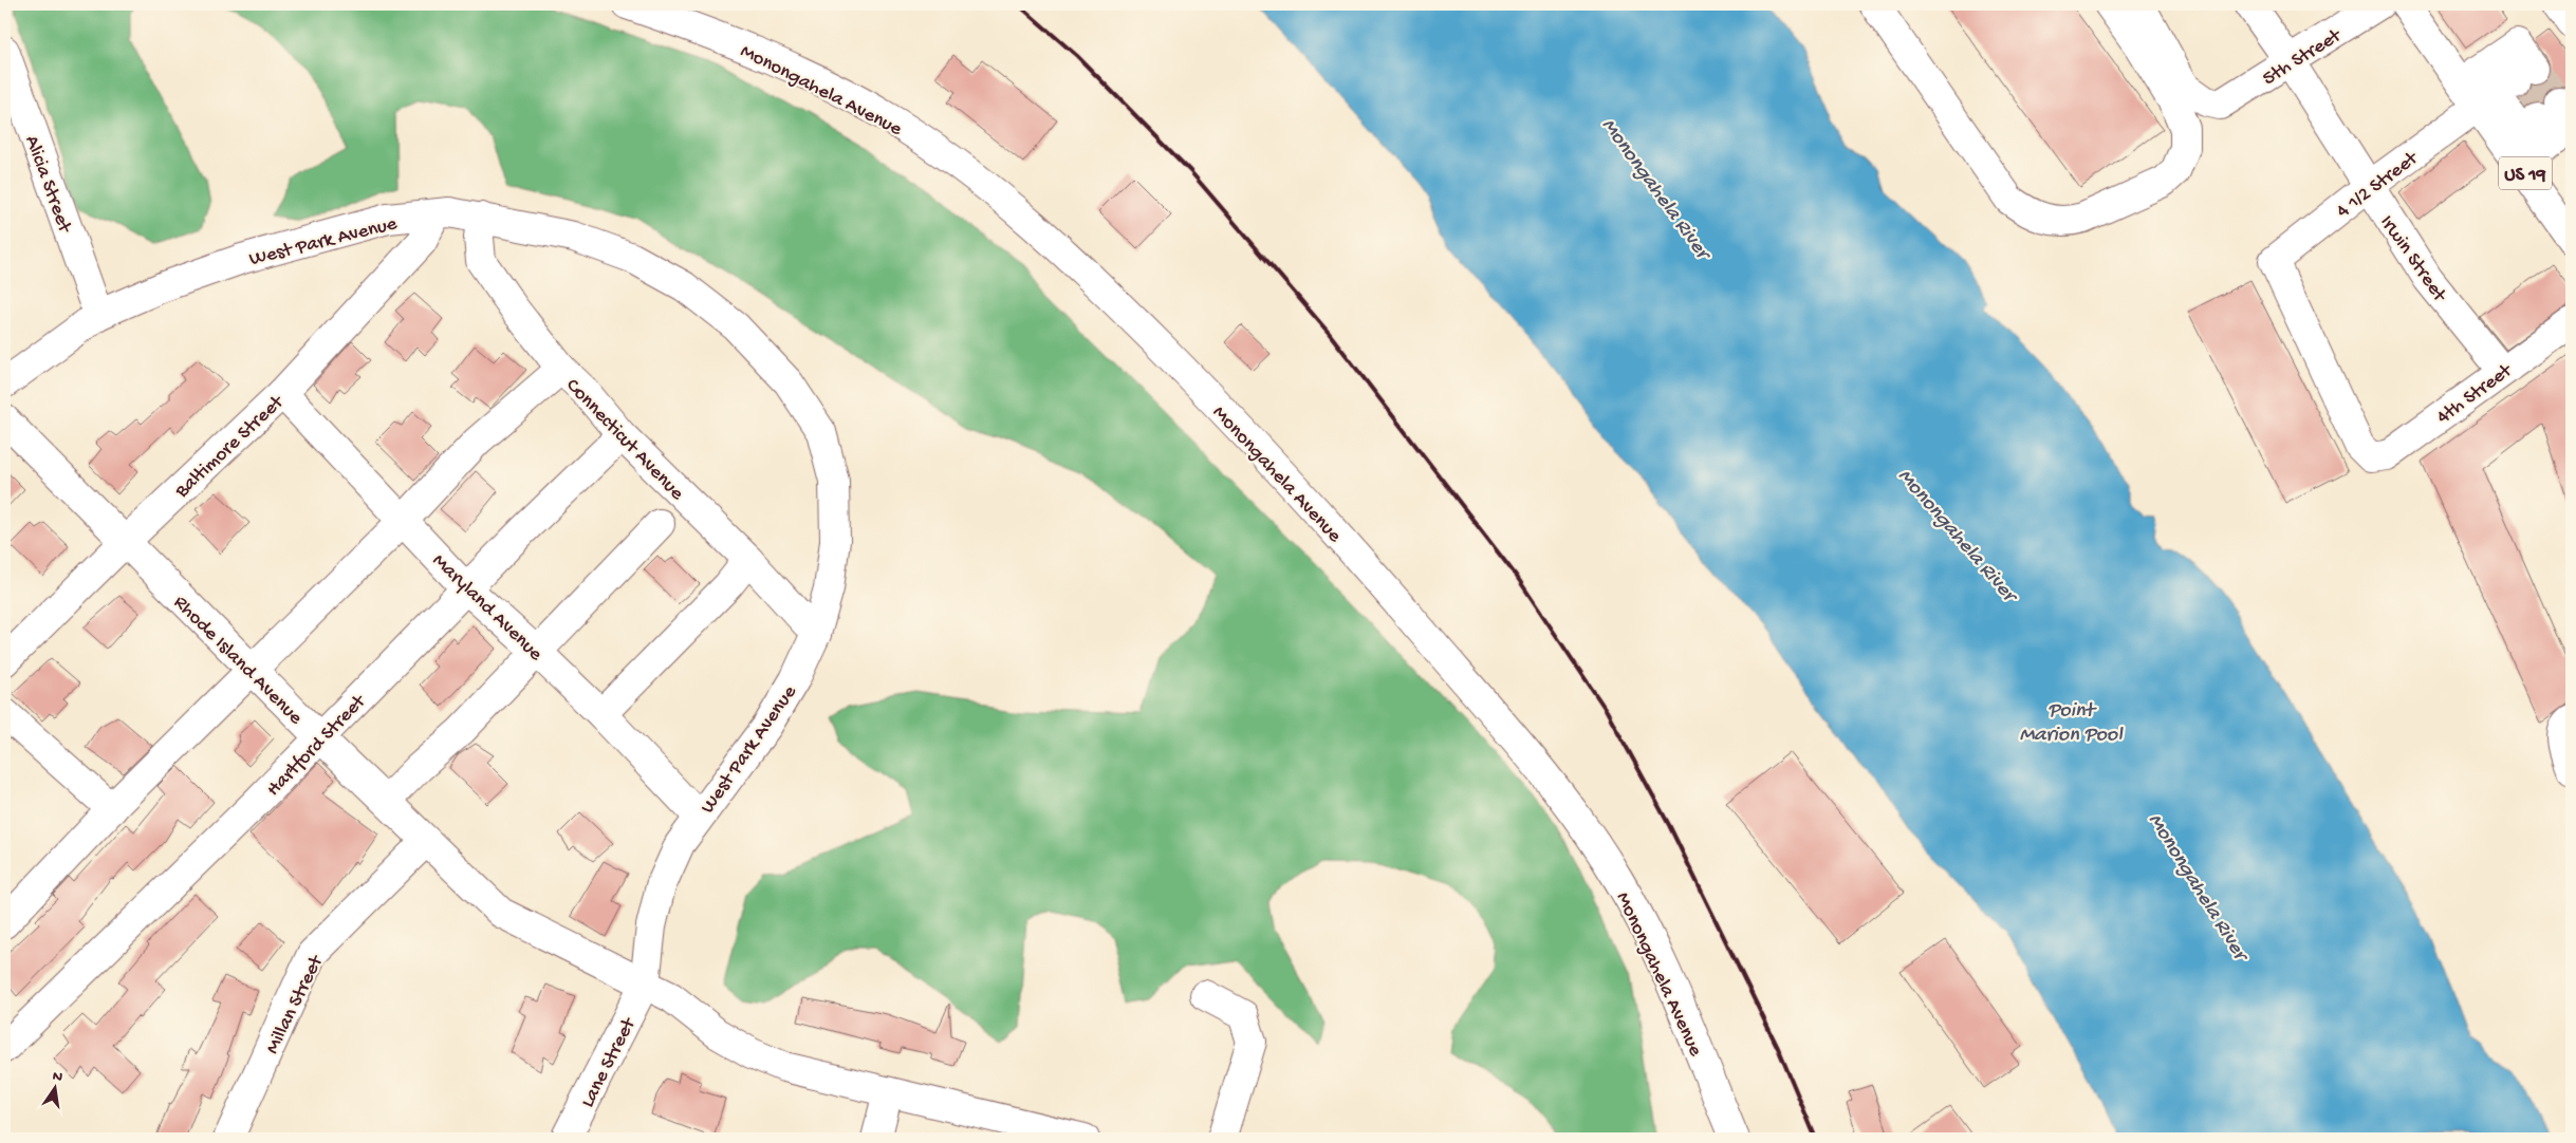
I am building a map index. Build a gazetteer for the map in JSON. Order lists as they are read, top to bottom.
{
  "streets": {
    "street": [
      "5th Street",
      "Monongahela Avenue",
      "US 19",
      "Alicia Street",
      "4 1/2 Street",
      "West Park Avenue",
      "Irwin Street",
      "4th Street",
      "Connecticut Avenue",
      "Baltimore Street",
      "Maryland Avenue",
      "Rhode Island Avenue",
      "Hartford Street",
      "Millan Street",
      "Lane Street"
    ]
  },
  "crossings": [
    ["5th Street", "Irwin Street"],
    ["US 19", "4 1/2 Street"],
    ["Alicia Street", "West Park Avenue"],
    ["4 1/2 Street", "Irwin Street"],
    ["4 1/2 Street", "4th Street"],
    ["West Park Avenue", "Connecticut Avenue"],
    ["West Park Avenue", "Baltimore Street"],
    ["West Park Avenue", "Maryland Avenue"],
    ["West Park Avenue", "Rhode Island Avenue"],
    ["West Park Avenue", "Lane Street"],
    ["Irwin Street", "4th Street"],
    ["Connecticut Avenue", "Hartford Street"],
    ["Baltimore Street", "Maryland Avenue"],
    ["Baltimore Street", "Rhode Island Avenue"],
    ["Maryland Avenue", "Hartford Street"],
    ["Rhode Island Avenue", "Hartford Street"],
    ["Rhode Island Avenue", "Millan Street"],
    ["Rhode Island Avenue", "Lane Street"]
  ],
  "water": ["Monongahela River", "Point Marion Pool"],
  "north": "top"
}
